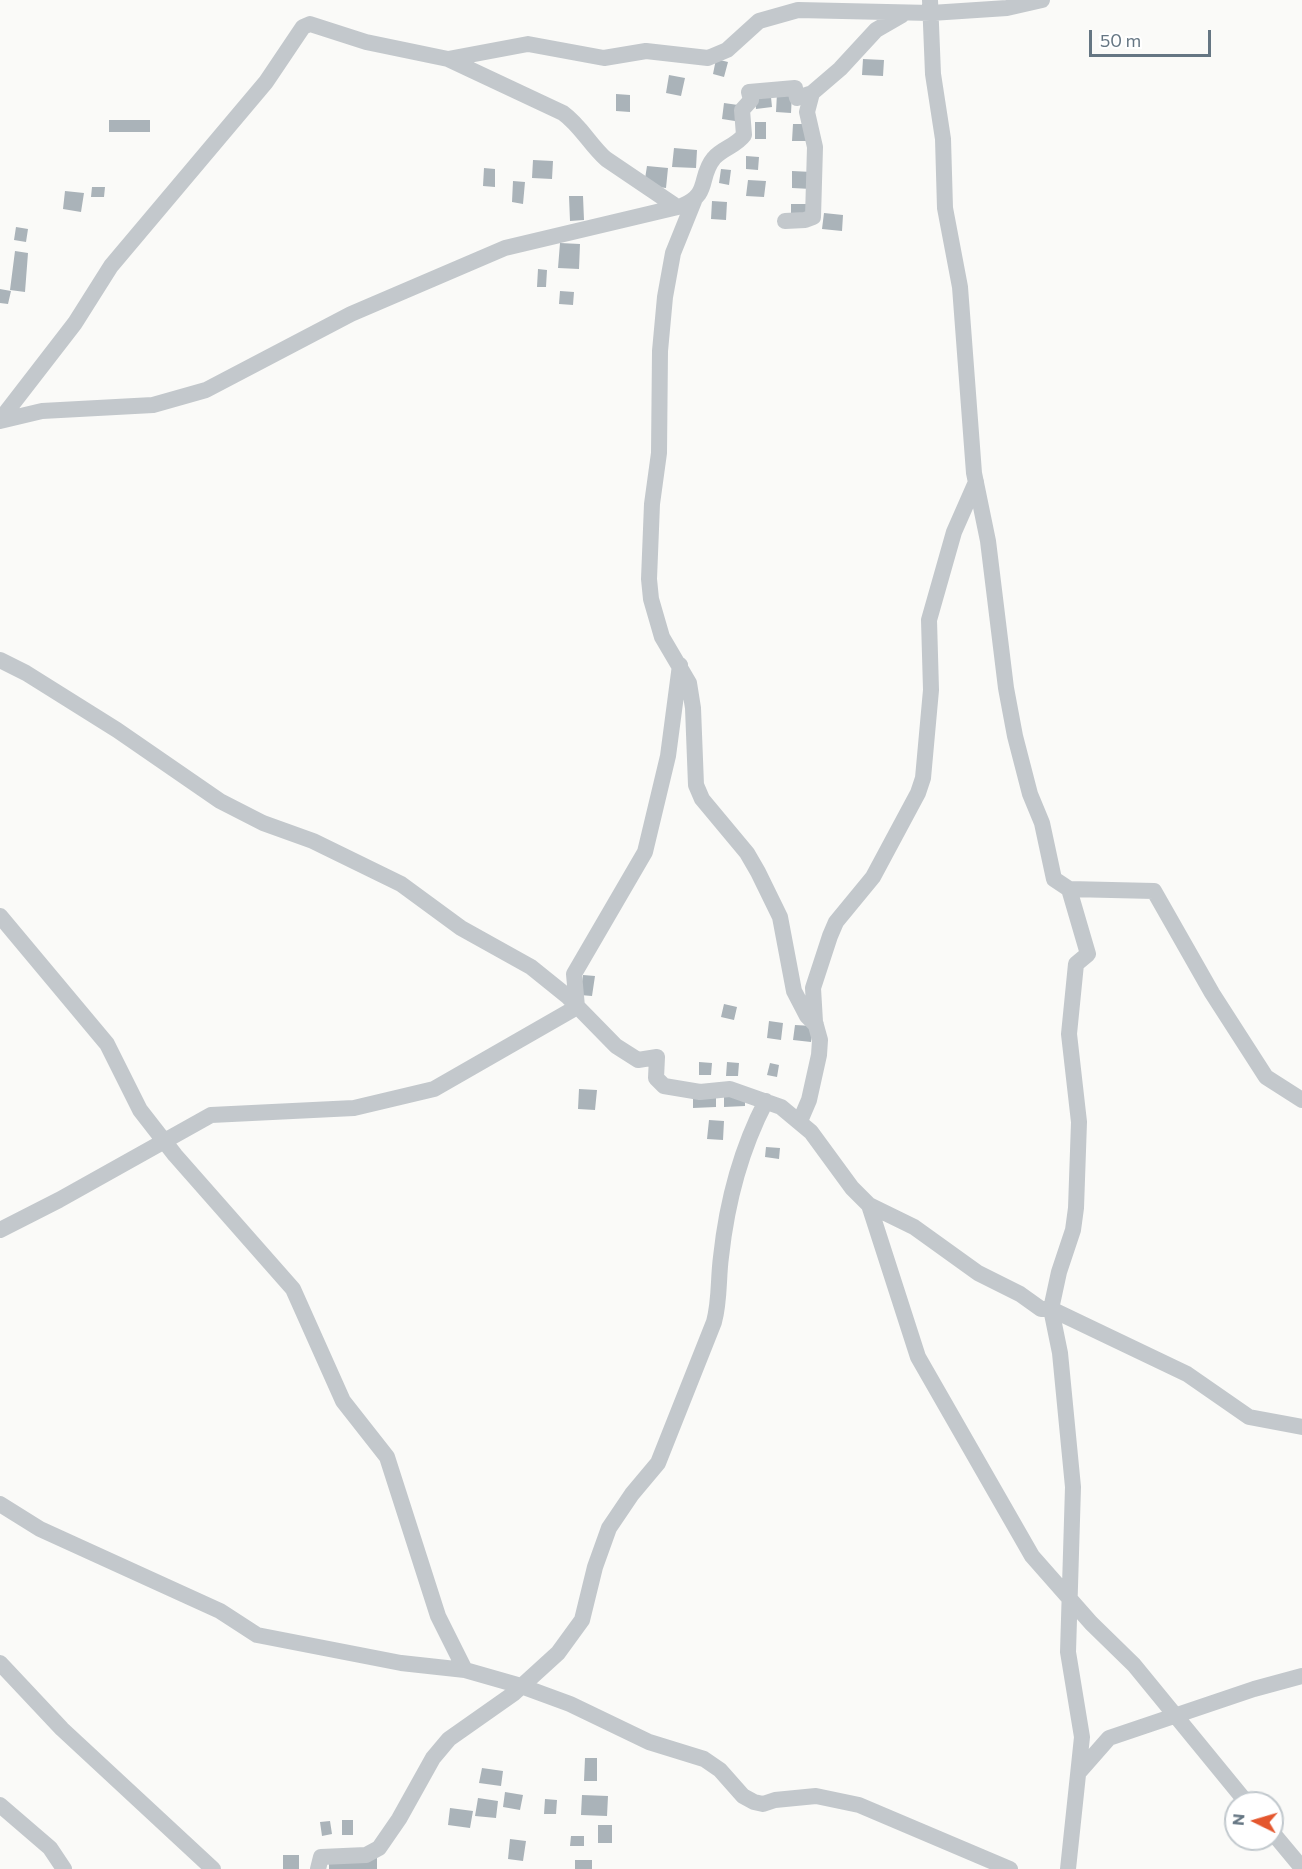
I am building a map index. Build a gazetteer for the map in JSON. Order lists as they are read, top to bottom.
{
  "scale_bar": "50 m",
  "north": "left"
}
